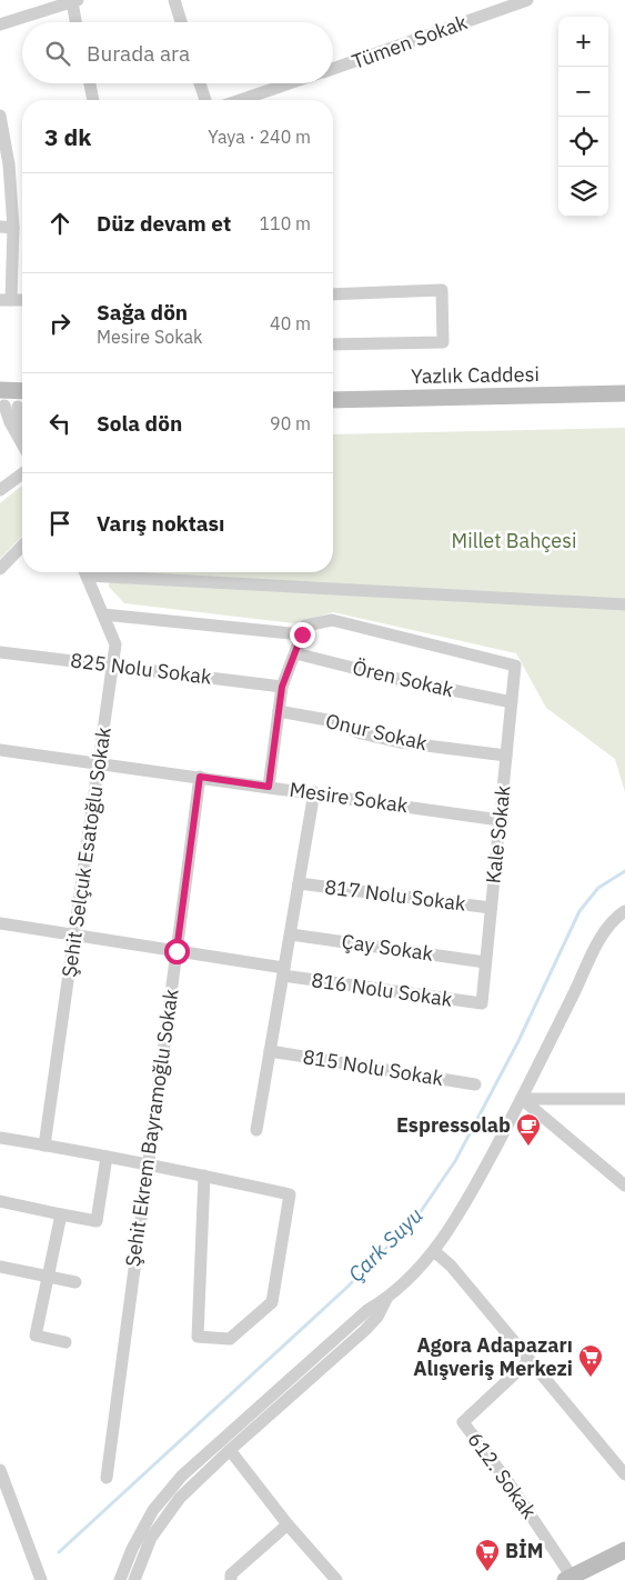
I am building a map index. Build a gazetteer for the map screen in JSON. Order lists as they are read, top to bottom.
{
  "streets": {
    "main road": ["Yazlık Caddesi"],
    "street": [
      "Tümen Sokak",
      "825 Nolu Sokak",
      "Ören Sokak",
      "Onur Sokak",
      "Mesire Sokak",
      "Kale Sokak",
      "Şehit Selçuk Esatoğlu Sokak",
      "817 Nolu Sokak",
      "Çay Sokak",
      "816 Nolu Sokak",
      "815 Nolu Sokak",
      "Şehit Ekrem Bayramoğlu Sokak",
      "612. Sokak"
    ]
  },
  "crossings": [
    ["825 Nolu Sokak", "Şehit Selçuk Esatoğlu Sokak"],
    ["Ören Sokak", "Kale Sokak"],
    ["Onur Sokak", "Kale Sokak"],
    ["Mesire Sokak", "Kale Sokak"],
    ["Mesire Sokak", "Şehit Selçuk Esatoğlu Sokak"],
    ["Mesire Sokak", "Şehit Ekrem Bayramoğlu Sokak"],
    ["Kale Sokak", "817 Nolu Sokak"],
    ["Kale Sokak", "Çay Sokak"],
    ["Kale Sokak", "816 Nolu Sokak"],
    ["Şehit Selçuk Esatoğlu Sokak", "816 Nolu Sokak"],
    ["816 Nolu Sokak", "Şehit Ekrem Bayramoğlu Sokak"]
  ],
  "water": ["Çark Suyu"],
  "parks": ["Millet Bahçesi"],
  "places": {
    "cafe": ["Espressolab"],
    "supermarket": ["Agora Adapazarı Alışveriş Merkezi", "BİM"]
  },
  "page": {
    "map_buttons": ["+", "−"],
    "search": "Burada ara",
    "heading": ["3 dk", "Yaya · 240 m"],
    "list": [
      ["Düz devam et", "110 m"],
      ["Sağa dön", "Mesire Sokak", "40 m"],
      ["Sola dön", "90 m"],
      "Varış noktası"
    ]
  }
}
